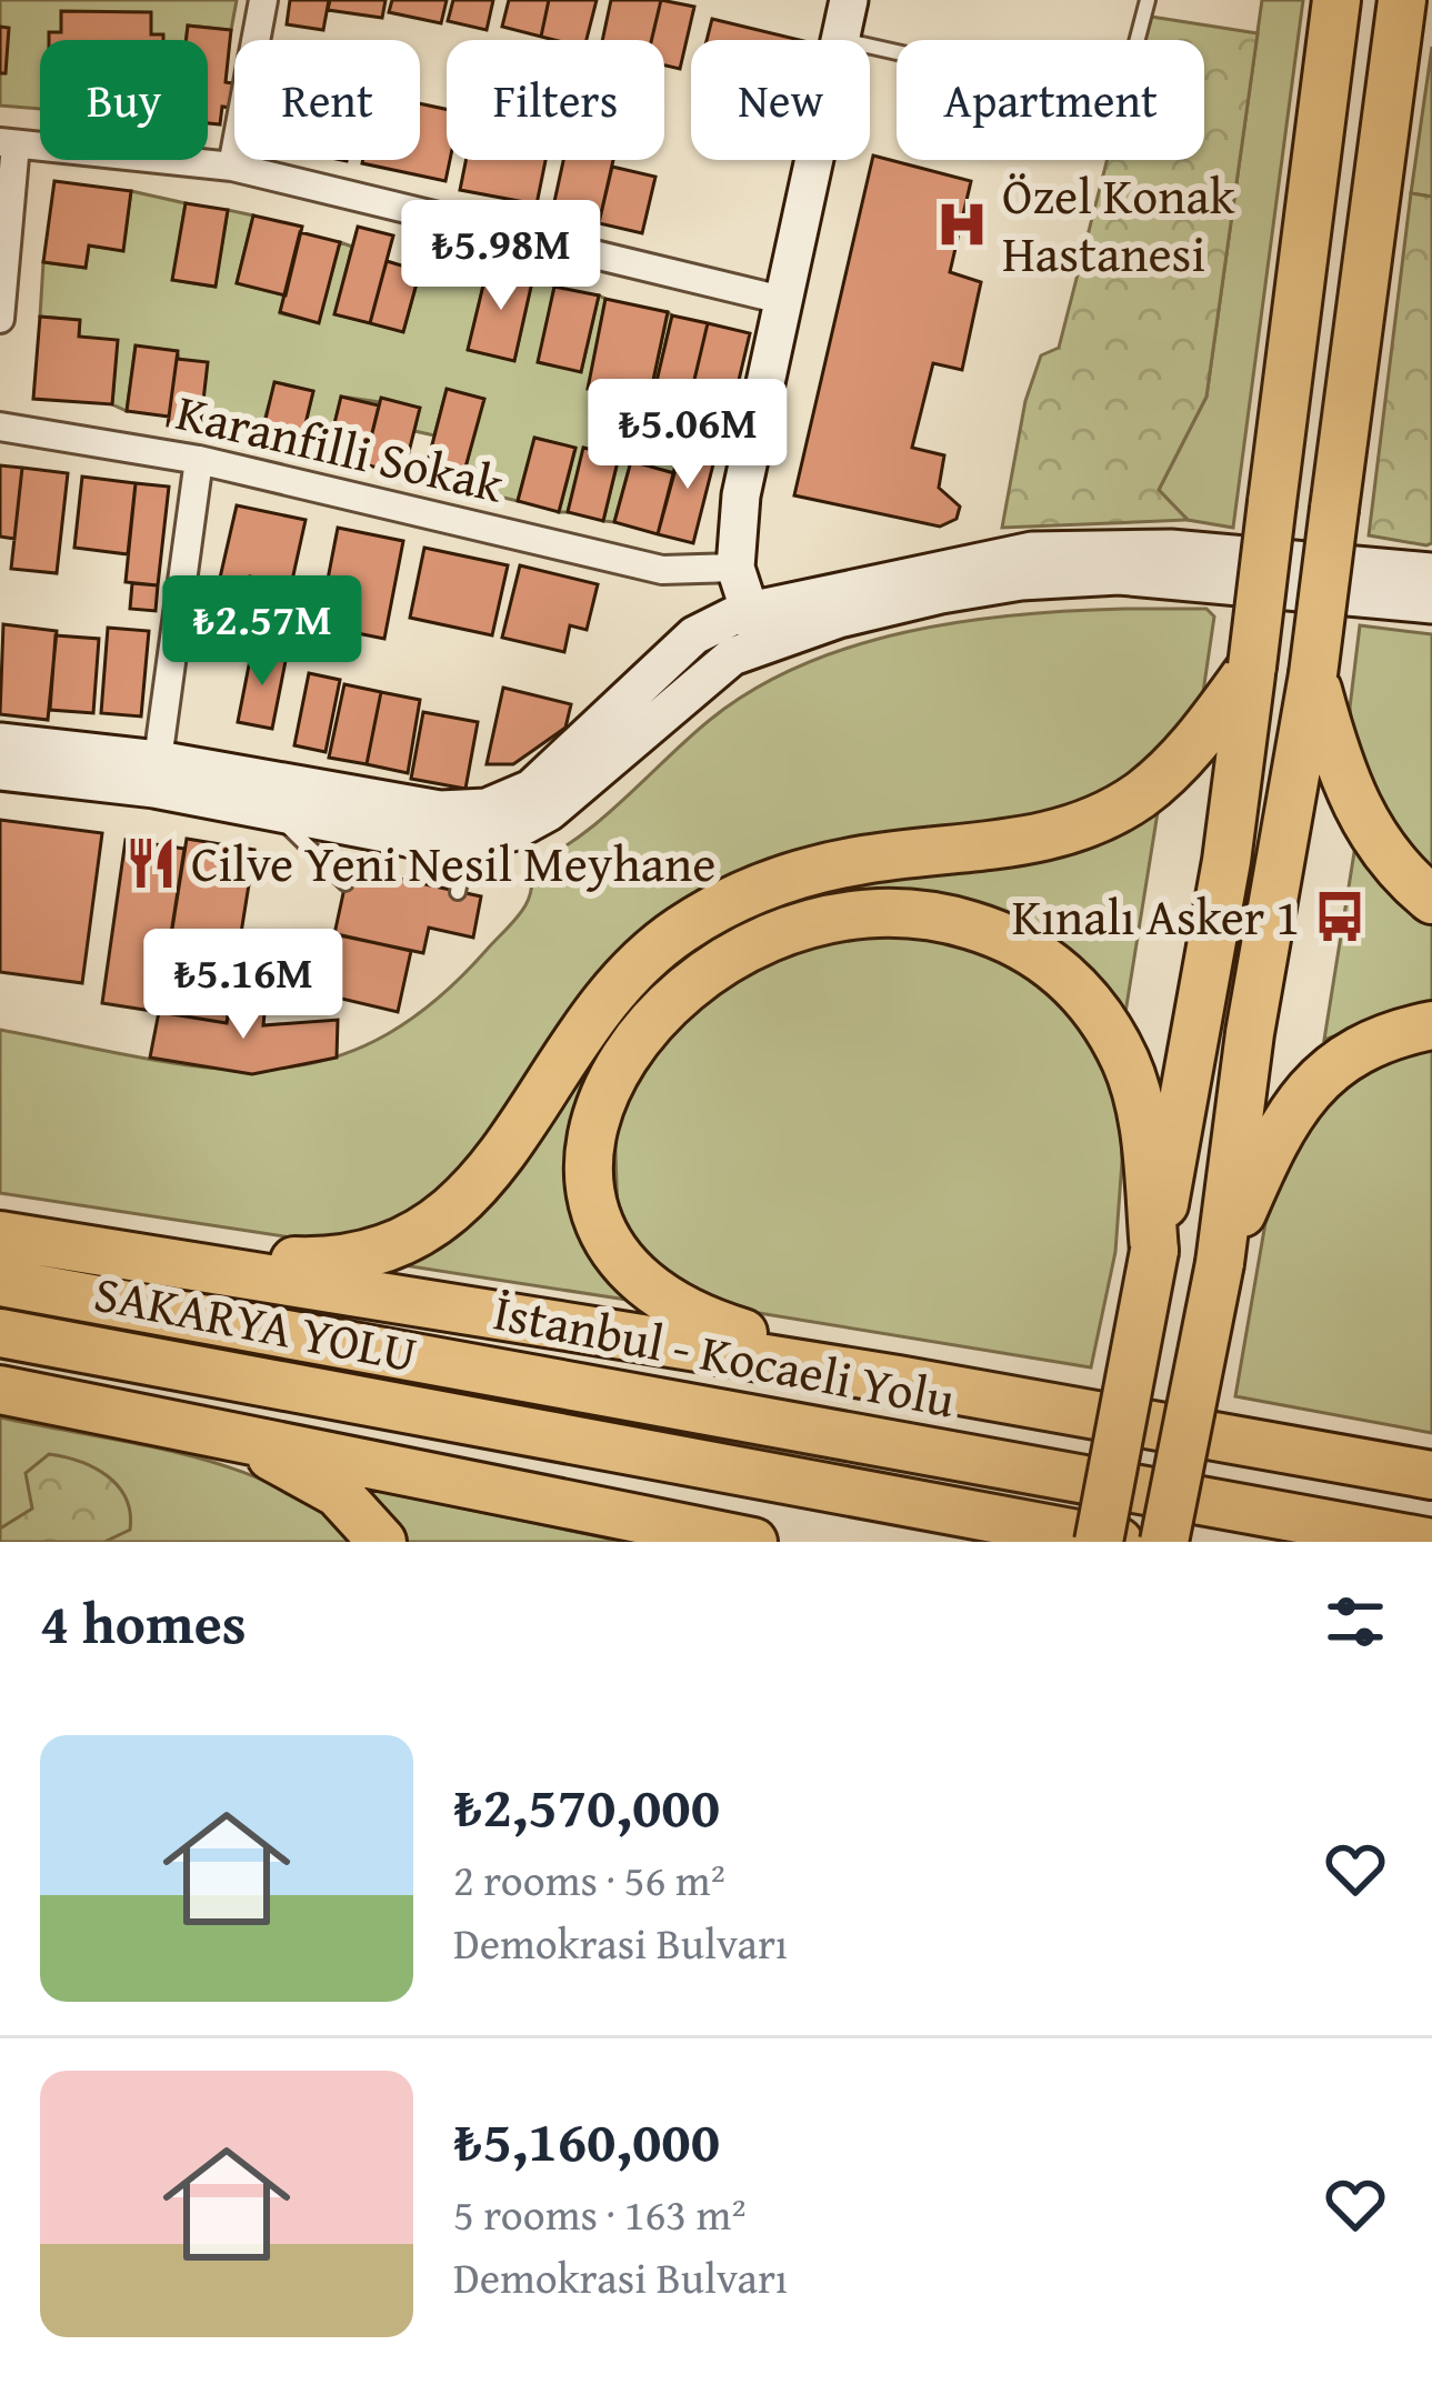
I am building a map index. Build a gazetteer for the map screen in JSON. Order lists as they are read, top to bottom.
{
  "streets": {
    "highway": ["SAKARYA YOLU", "İstanbul - Kocaeli Yolu"],
    "street": ["Karanfilli Sokak"]
  },
  "places": {
    "hospital": ["Özel Konak Hastanesi"],
    "restaurant": ["Cilve Yeni Nesil Meyhane"],
    "bus stop": ["Kınalı Asker 1"]
  },
  "page": {
    "chip": [
      "Buy",
      "Rent",
      "Filters",
      "New",
      "Apartment"
    ],
    "price": [
      "₺5.98M",
      "₺5.06M",
      "₺2.57M",
      "₺5.16M"
    ],
    "heading": "4 homes",
    "list": [
      {
        "name": "₺2,570,000",
        "note": "2 rooms · 56 m² · Demokrasi Bulvarı"
      },
      {
        "name": "₺5,160,000",
        "note": "5 rooms · 163 m² · Demokrasi Bulvarı"
      }
    ]
  }
}
